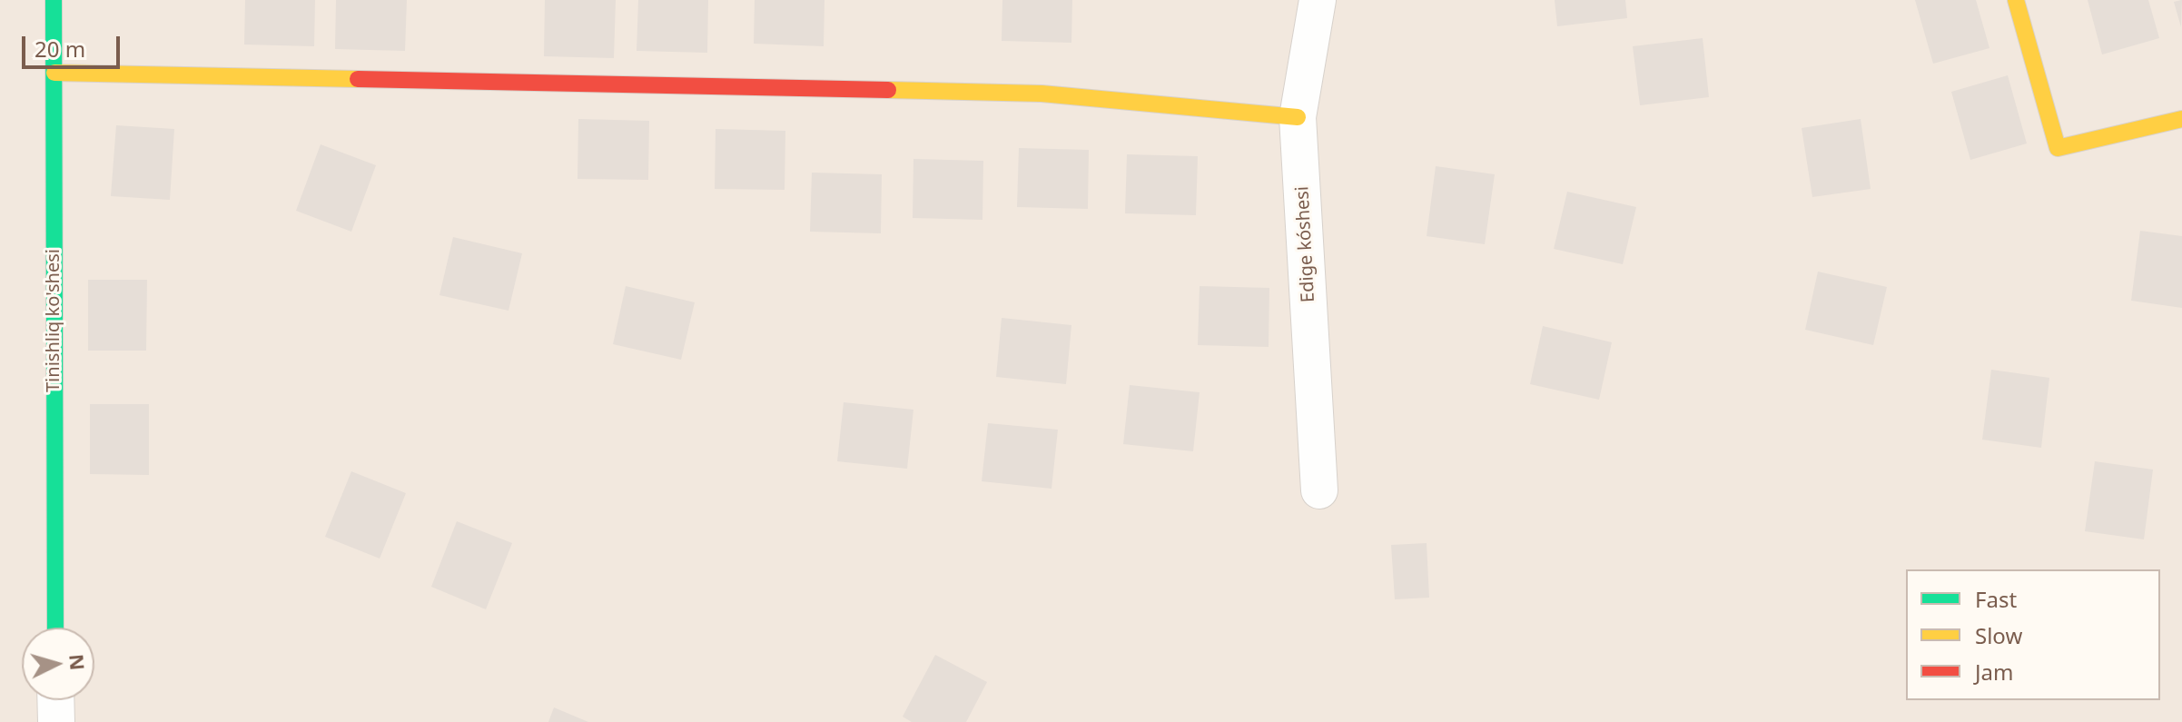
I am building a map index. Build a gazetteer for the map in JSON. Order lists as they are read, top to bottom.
{
  "streets": {
    "street": ["Edige kóshesi", "Tinishliq ko'shesi"]
  },
  "legend": ["Fast", "Slow", "Jam"],
  "scale_bar": "20 m",
  "north": "right"
}
